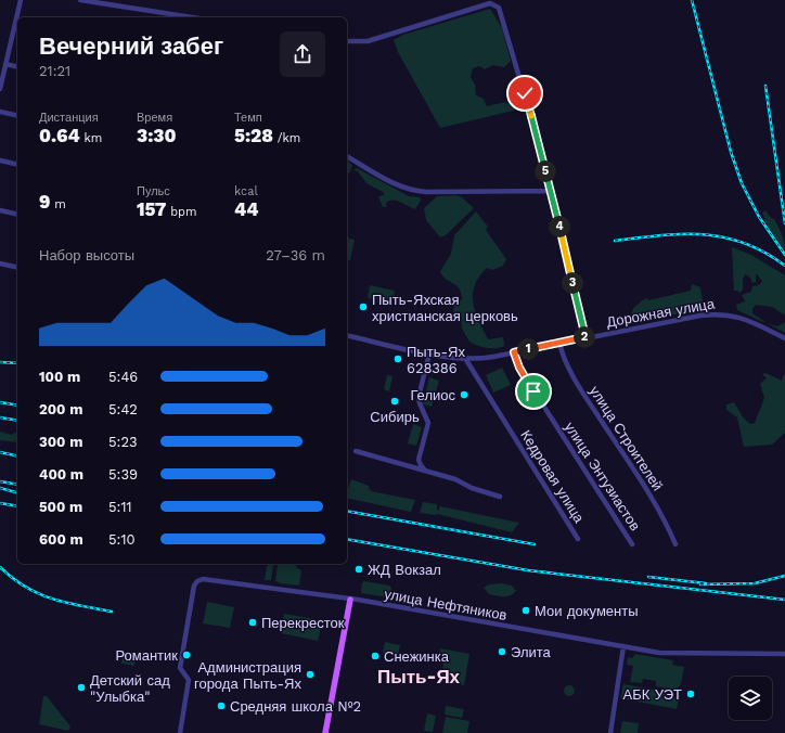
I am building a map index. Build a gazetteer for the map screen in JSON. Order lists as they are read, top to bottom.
{
  "streets": {
    "street": [
      "Дорожная улица",
      "улица Строителей",
      "Кедровая улица",
      "улица Энтузиастов",
      "улица Нефтяников"
    ]
  },
  "crossings": [
    ["Дорожная улица", "улица Строителей"],
    ["Дорожная улица", "Кедровая улица"],
    ["Дорожная улица", "улица Энтузиастов"]
  ],
  "districts": ["Пыть-Ях"],
  "places": [
    "Пыть-Яхская христианская церковь",
    "Пыть-Ях 628386",
    "Гелиос",
    "Сибирь",
    "ЖД Вокзал",
    "Мои документы",
    "Перекресток",
    "Элита",
    "Романтик",
    "Снежинка",
    "Администрация города Пыть-Ях",
    "Детский сад \"Улыбка\"",
    "АБК УЭТ",
    "Средняя школа №2"
  ],
  "page": {
    "heading": ["Вечерний забег", "21:21"],
    "stats": [
      ["Дистанция", "0.64 km"],
      ["Время", "3:30"],
      ["Темп", "5:28 /km"],
      ["9 m"],
      ["Пульс", "157 bpm"],
      ["kcal", "44"]
    ],
    "pins": [
      "5",
      "4",
      "3",
      "2",
      "1"
    ],
    "chart": ["Набор высоты", "27–36 m"],
    "list": [
      {
        "name": "100 m",
        "note": "5:46"
      },
      {
        "name": "200 m",
        "note": "5:42"
      },
      {
        "name": "300 m",
        "note": "5:23"
      },
      {
        "name": "400 m",
        "note": "5:39"
      },
      {
        "name": "500 m",
        "note": "5:11"
      },
      {
        "name": "600 m",
        "note": "5:10"
      }
    ]
  }
}
